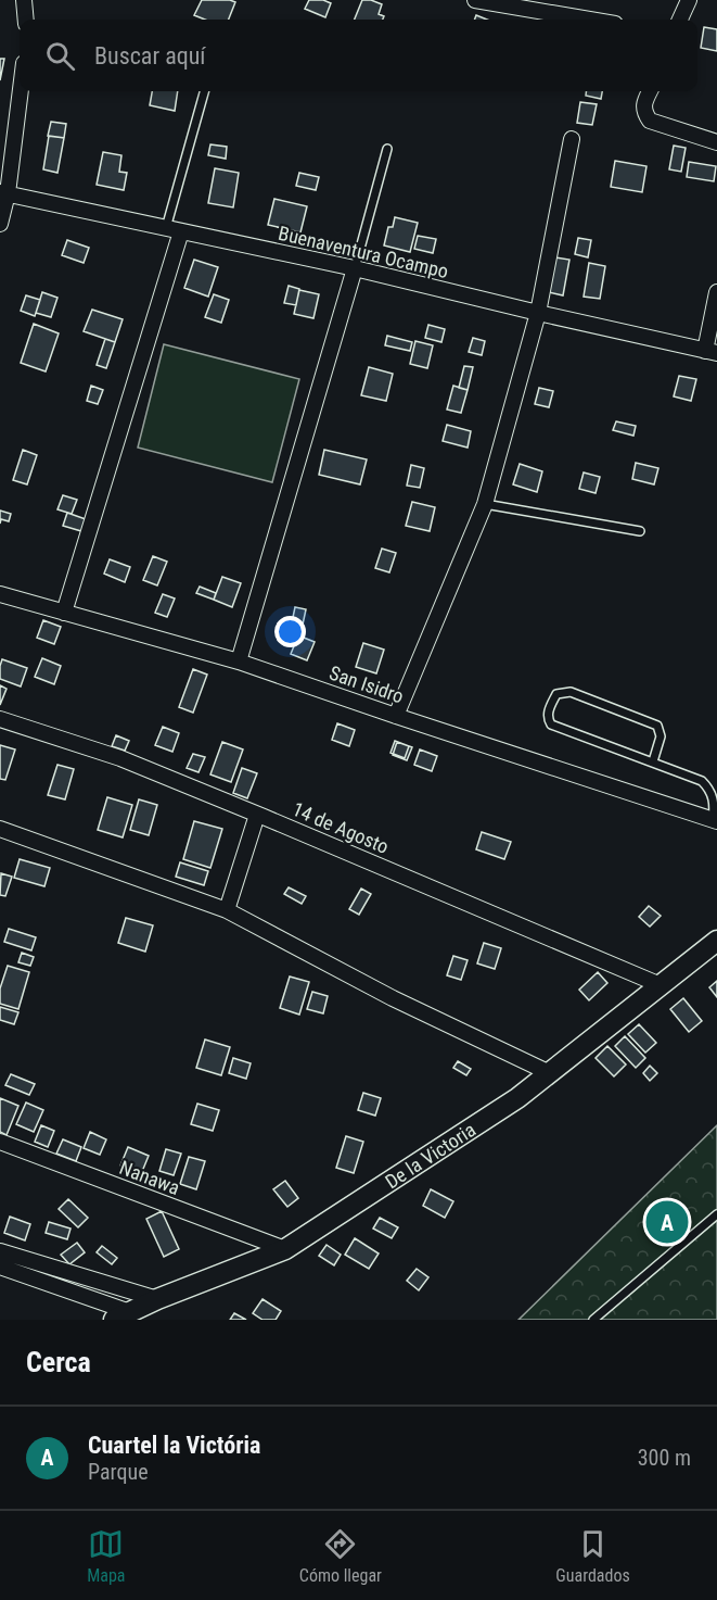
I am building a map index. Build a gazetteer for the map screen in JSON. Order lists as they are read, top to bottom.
{
  "streets": {
    "main road": ["De la Victoria"],
    "street": [
      "Buenaventura Ocampo",
      "San Isidro",
      "14 de Agosto",
      "Nanawa"
    ]
  },
  "crossings": [
    ["14 de Agosto", "De la Victoria"],
    ["De la Victoria", "Nanawa"]
  ],
  "page": {
    "search": "Buscar aquí",
    "pins": "A",
    "heading": "Cerca",
    "list": [
      {
        "mark": "A",
        "name": "Cuartel la Victória",
        "note": "Parque",
        "value": "300 m"
      }
    ],
    "nav": ["Mapa", "Cómo llegar", "Guardados"]
  }
}
